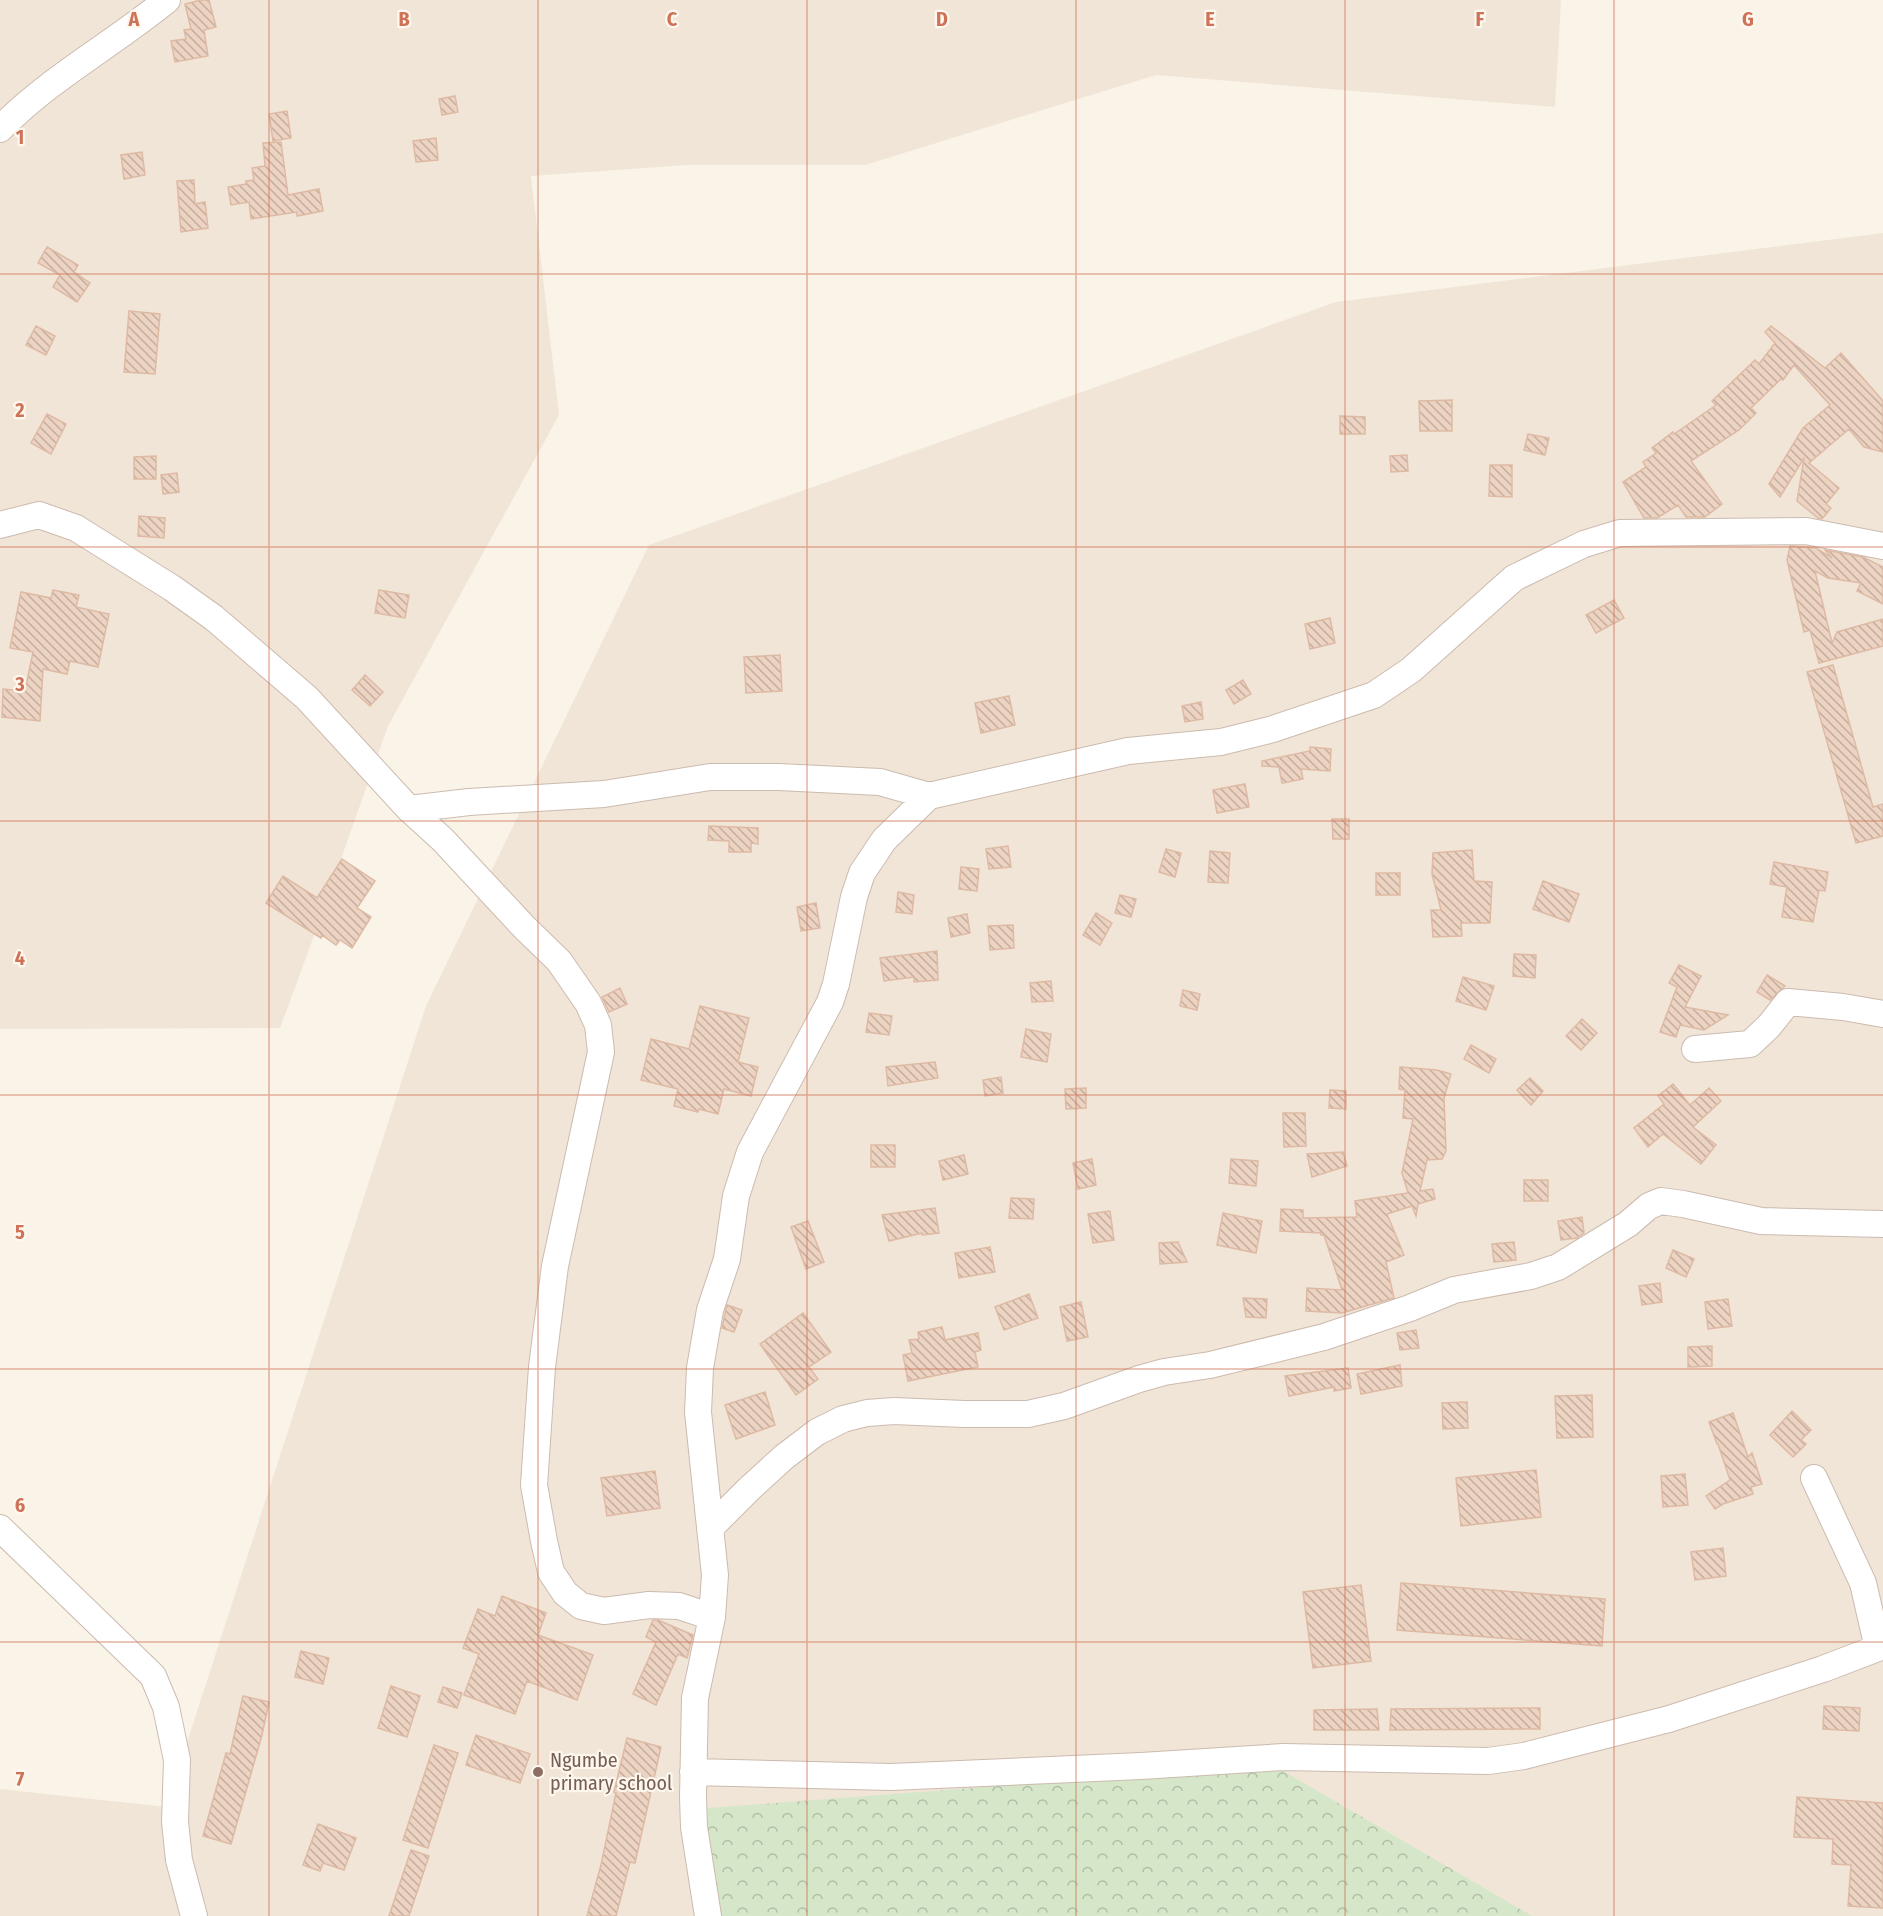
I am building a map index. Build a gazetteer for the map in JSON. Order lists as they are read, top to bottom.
{
  "places": ["Ngumbe primary school"],
  "grid": {
    "columns": [
      "A",
      "B",
      "C",
      "D",
      "E",
      "F",
      "G"
    ],
    "rows": [
      "1",
      "2",
      "3",
      "4",
      "5",
      "6",
      "7"
    ]
  }
}
